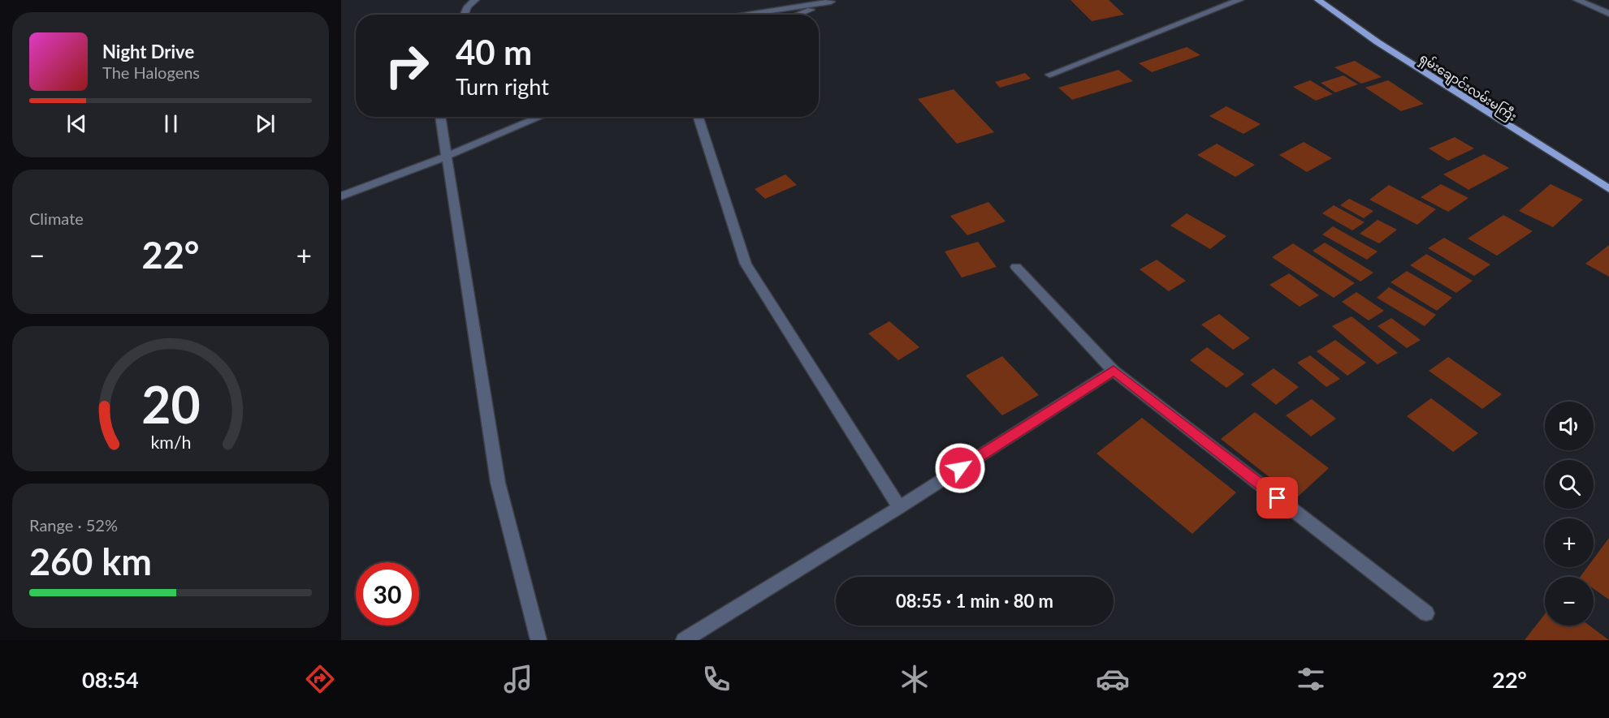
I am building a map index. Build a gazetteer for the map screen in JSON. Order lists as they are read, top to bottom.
{
  "streets": {
    "main road": ["ရှမ်းချောင်းလမ်းမကြီး"]
  },
  "page": {
    "turn": ["40 m", "Turn right"],
    "song": ["Night Drive", "The Halogens"],
    "tile": [
      "Climate",
      ["Range · 52%", "260 km"]
    ],
    "heat": ["−", "22°", "+"],
    "map_buttons": ["+", "−"],
    "limit": "30",
    "trip": "08:55 · 1 min · 80 m",
    "tabs": ["08:54", "22°"],
    "gauge": ["20", "km/h"]
  }
}
